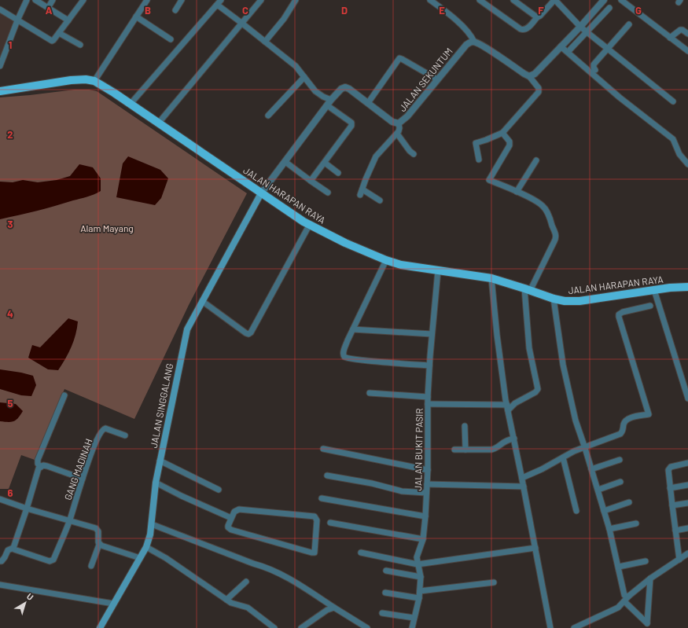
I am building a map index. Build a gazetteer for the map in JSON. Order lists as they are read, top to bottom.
{
  "streets": {
    "main road": ["JALAN HARAPAN RAYA", "JALAN SINGGALANG"],
    "street": ["JALAN SEKUNTUM", "JALAN BUKIT PASIR", "GANG MADINAH"]
  },
  "crossings": [
    ["JALAN SEKUNTUM", "JALAN HARAPAN RAYA"],
    ["JALAN SEKUNTUM", "JALAN SINGGALANG"],
    ["JALAN HARAPAN RAYA", "JALAN SINGGALANG"],
    ["JALAN HARAPAN RAYA", "JALAN BUKIT PASIR"]
  ],
  "parks": ["Alam Mayang"],
  "north": "top right",
  "grid": {
    "columns": [
      "A",
      "B",
      "C",
      "D",
      "E",
      "F",
      "G"
    ],
    "rows": [
      "1",
      "2",
      "3",
      "4",
      "5",
      "6"
    ]
  }
}
